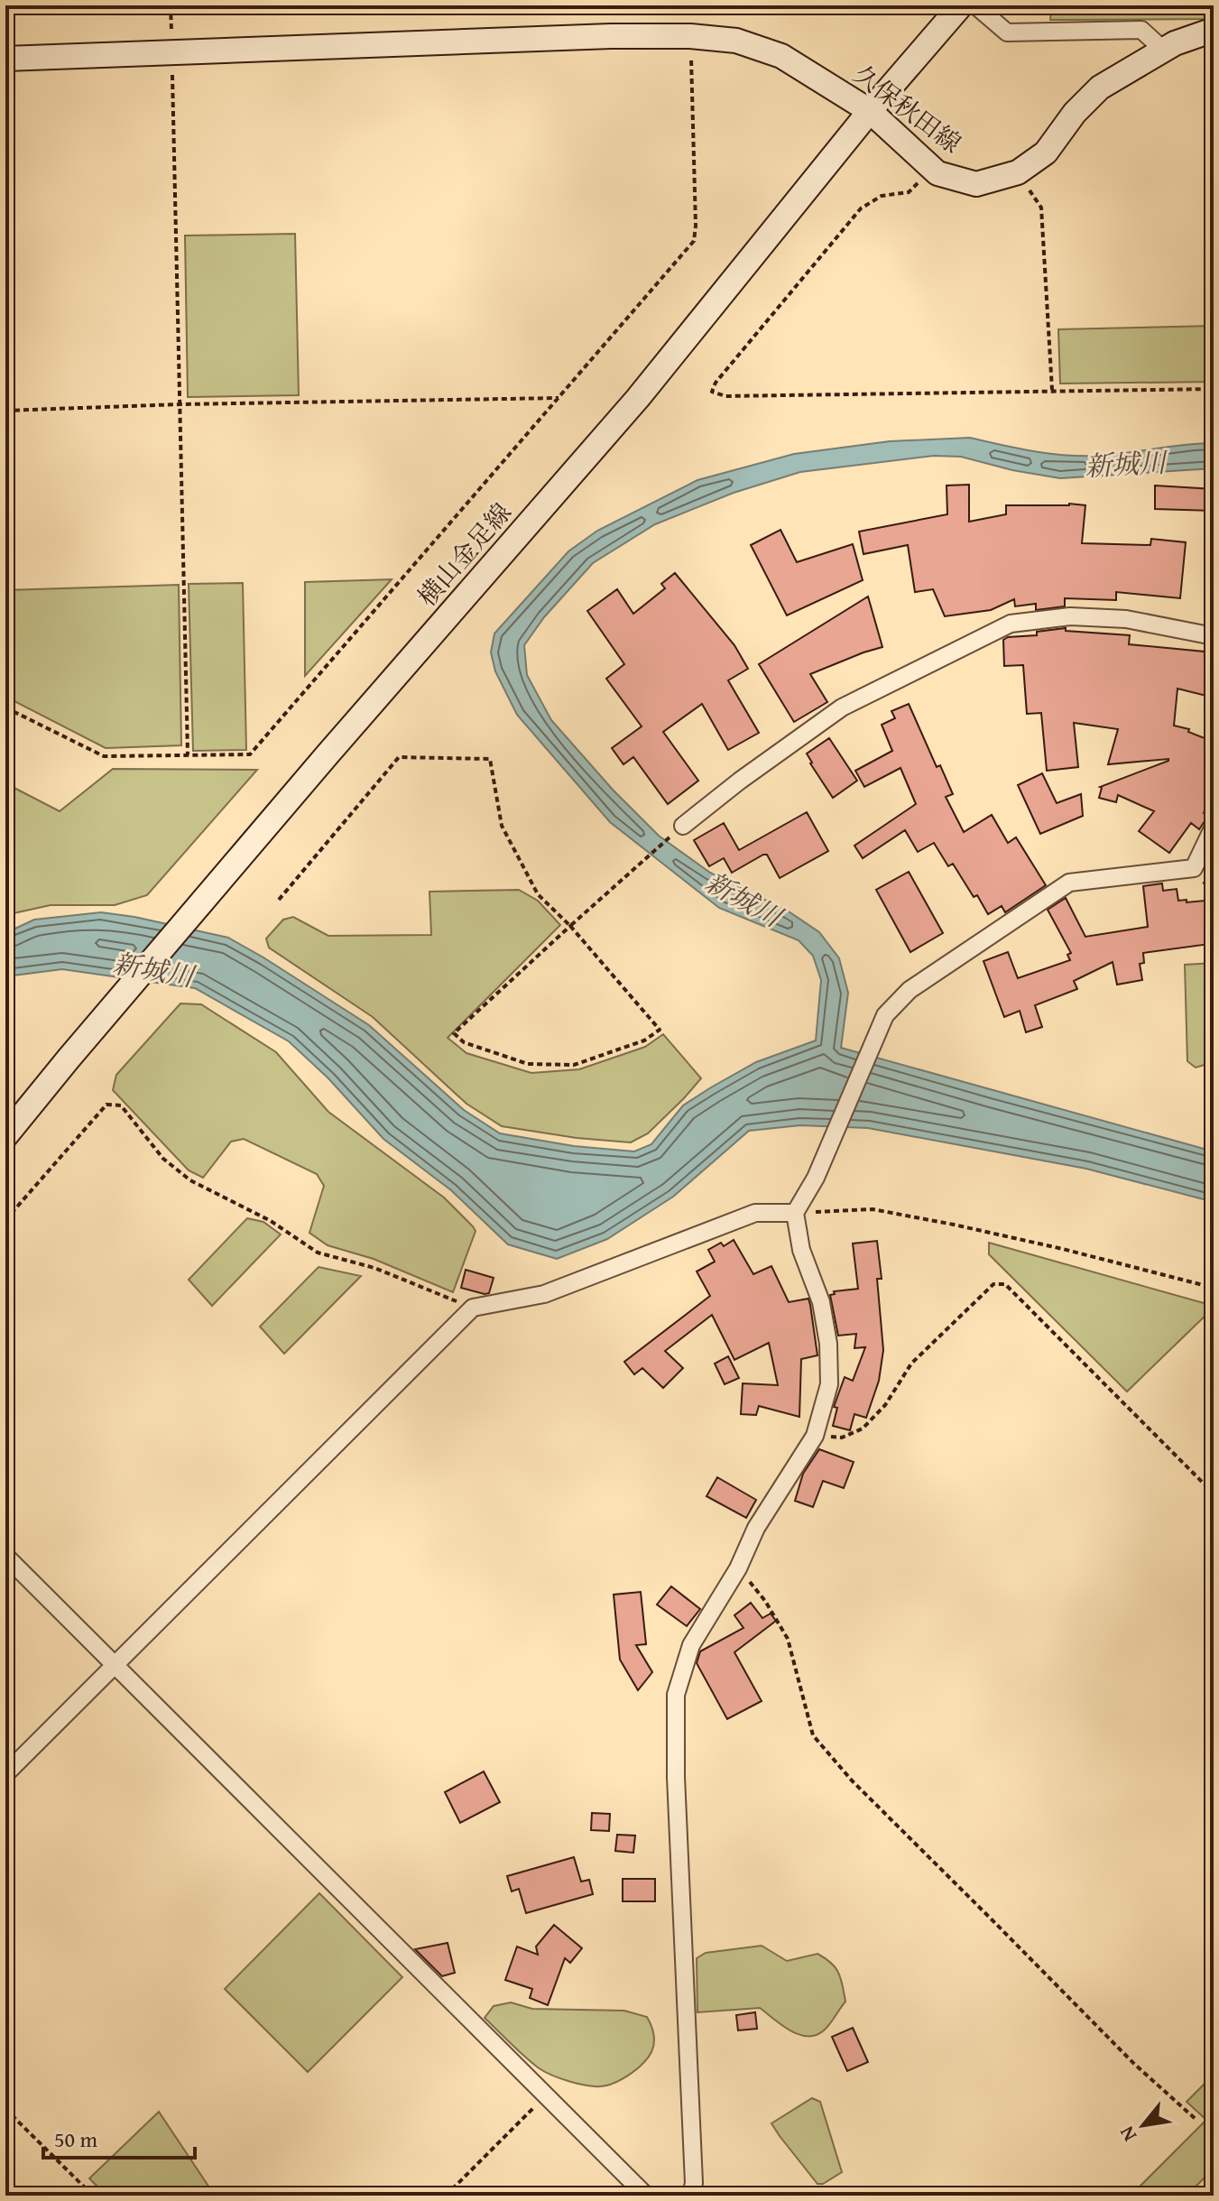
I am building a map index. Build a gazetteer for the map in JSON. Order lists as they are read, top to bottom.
{
  "streets": {
    "street": ["久保秋田線", "横山金足線"]
  },
  "crossings": [
    ["久保秋田線", "横山金足線"]
  ],
  "water": ["新城川"],
  "scale_bar": "50 m",
  "north": "bottom left"
}
